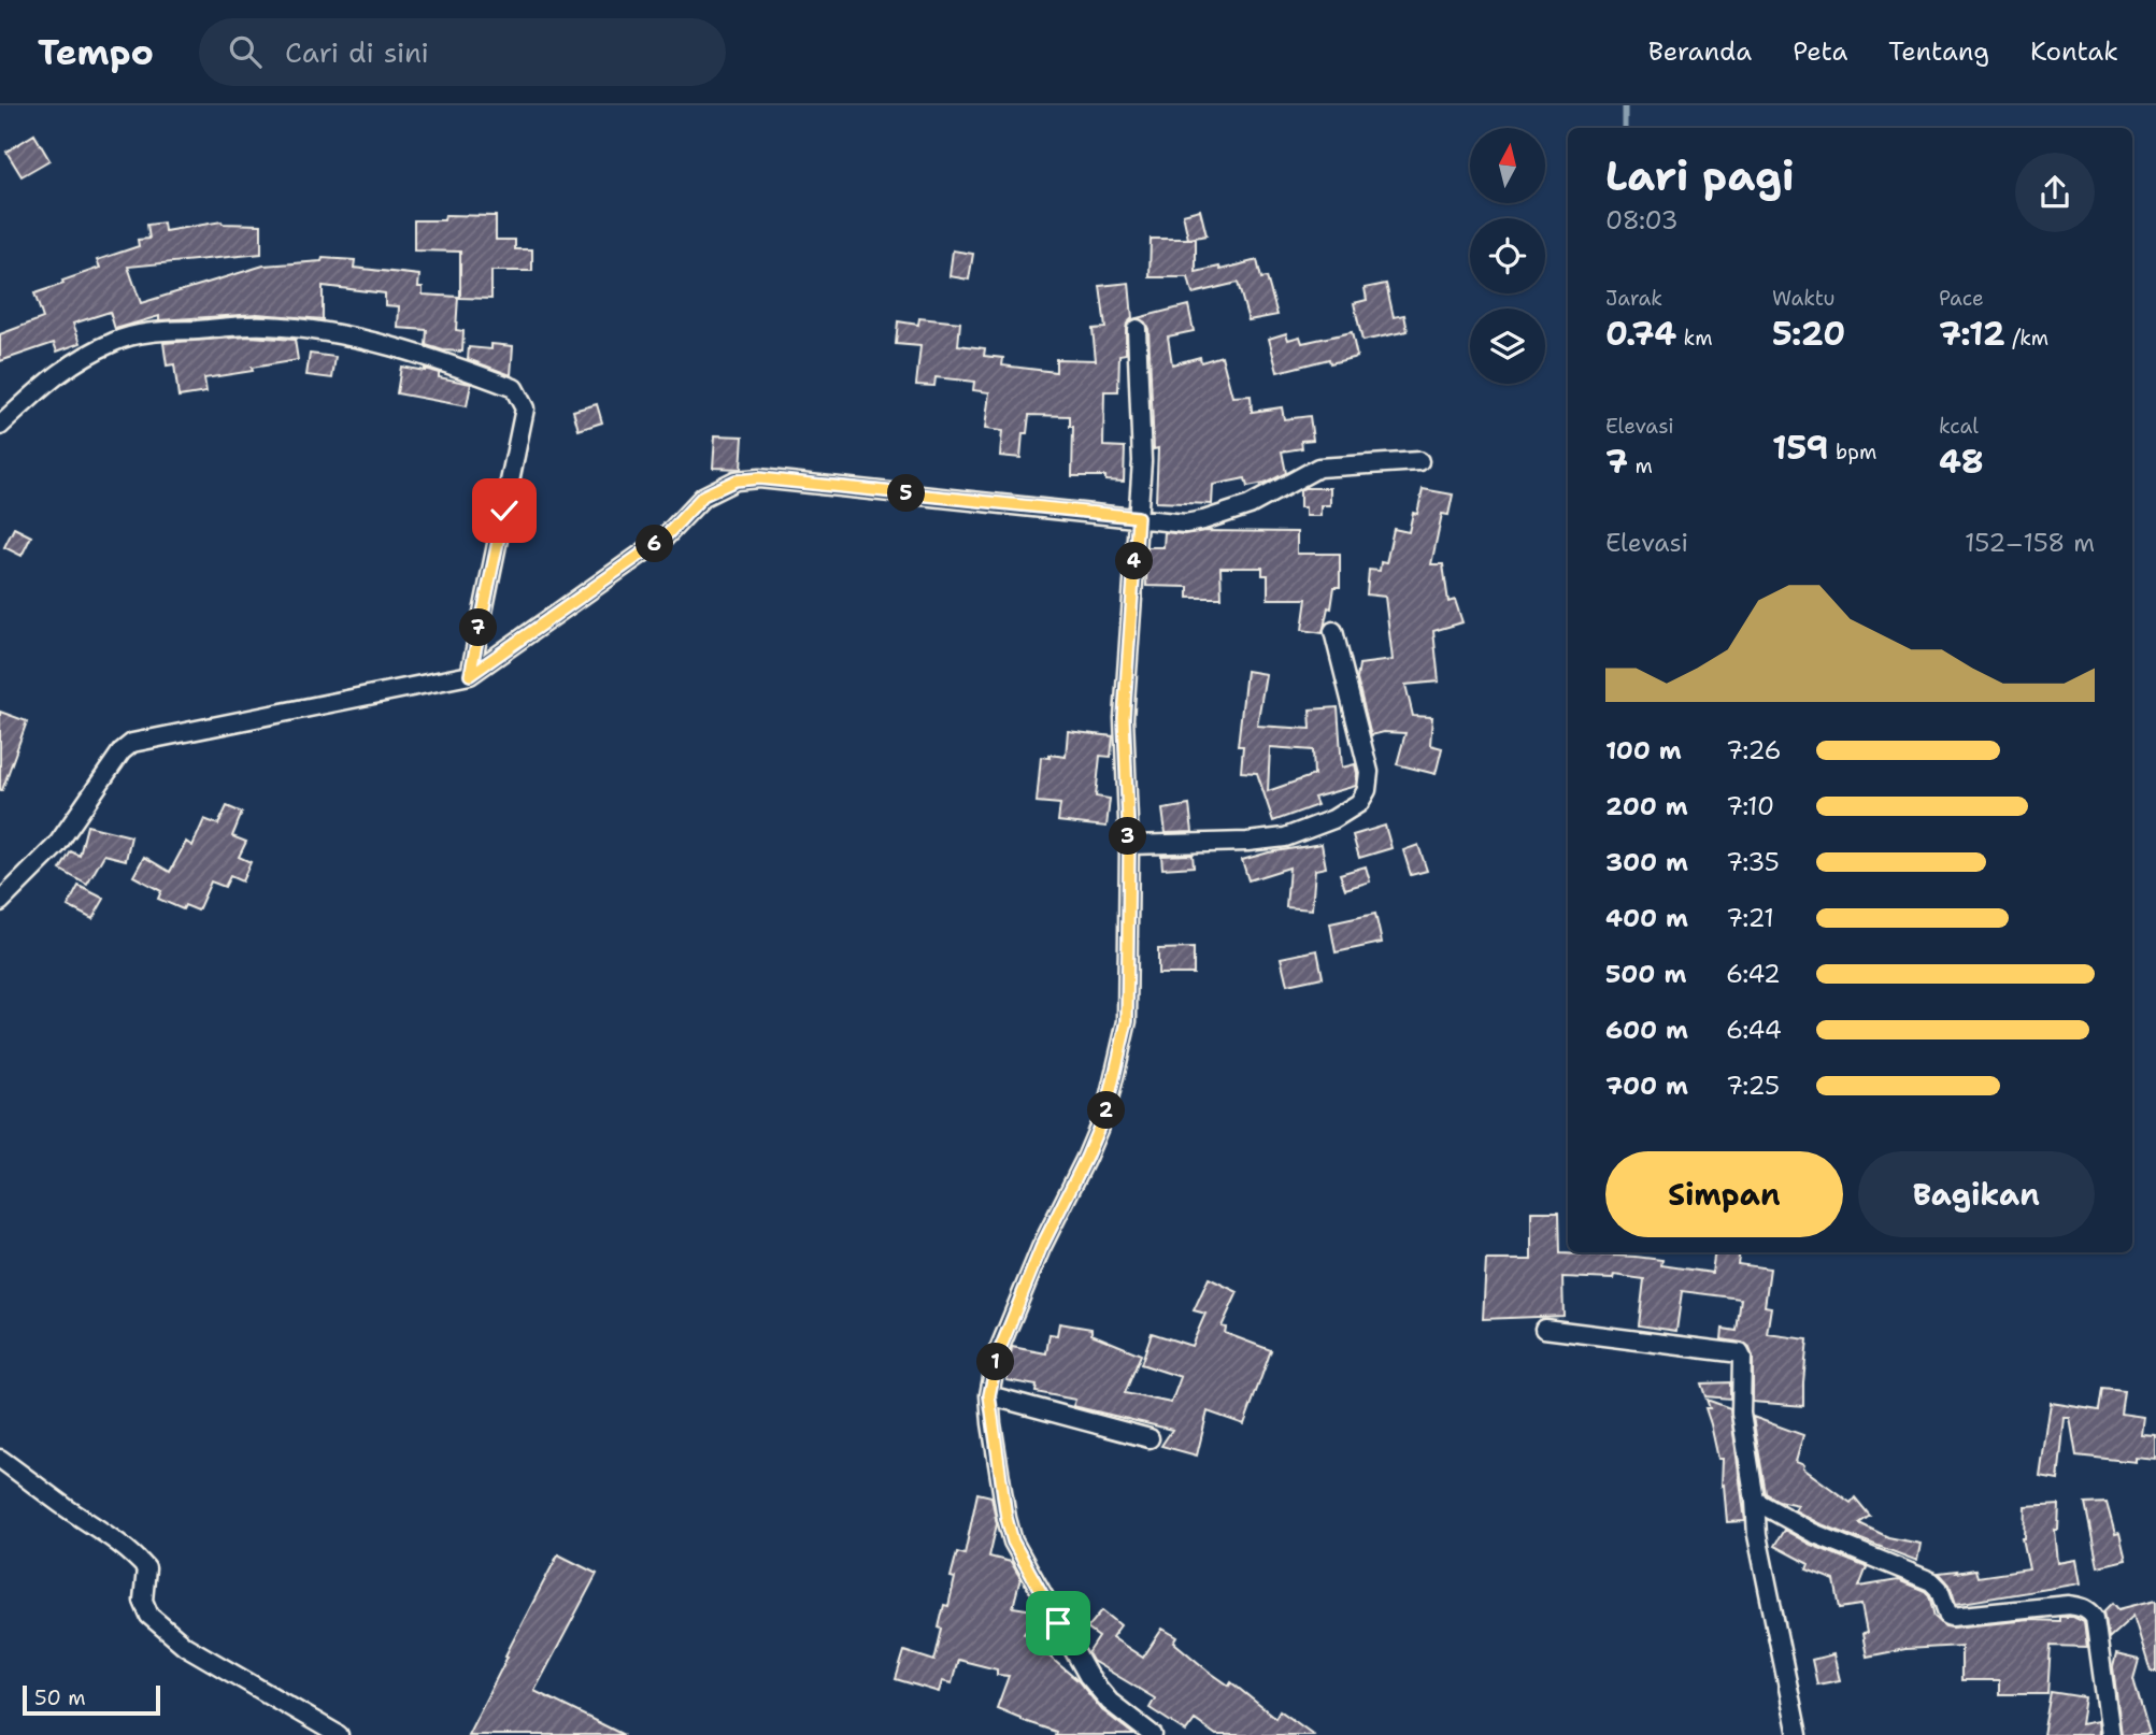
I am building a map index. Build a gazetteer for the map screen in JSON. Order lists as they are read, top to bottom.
{
  "scale_bar": "50 m",
  "north": "top",
  "page": {
    "header": "Tempo",
    "search": "Cari di sini",
    "nav": [
      "Beranda",
      "Peta",
      "Tentang",
      "Kontak"
    ],
    "heading": ["Lari pagi", "08:03"],
    "stats": [
      ["Jarak", "0.74 km"],
      ["Waktu", "5:20"],
      ["Pace", "7:12 /km"],
      ["Elevasi", "7 m"],
      ["159 bpm"],
      ["kcal", "48"]
    ],
    "pins": [
      "5",
      "6",
      "4",
      "7",
      "3",
      "2",
      "1"
    ],
    "chart": ["Elevasi", "152–158 m"],
    "list": [
      {
        "name": "100 m",
        "note": "7:26"
      },
      {
        "name": "200 m",
        "note": "7:10"
      },
      {
        "name": "300 m",
        "note": "7:35"
      },
      {
        "name": "400 m",
        "note": "7:21"
      },
      {
        "name": "500 m",
        "note": "6:42"
      },
      {
        "name": "600 m",
        "note": "6:44"
      },
      {
        "name": "700 m",
        "note": "7:25"
      }
    ],
    "buttons": ["Simpan", "Bagikan"],
    "scale": "50 m"
  }
}
